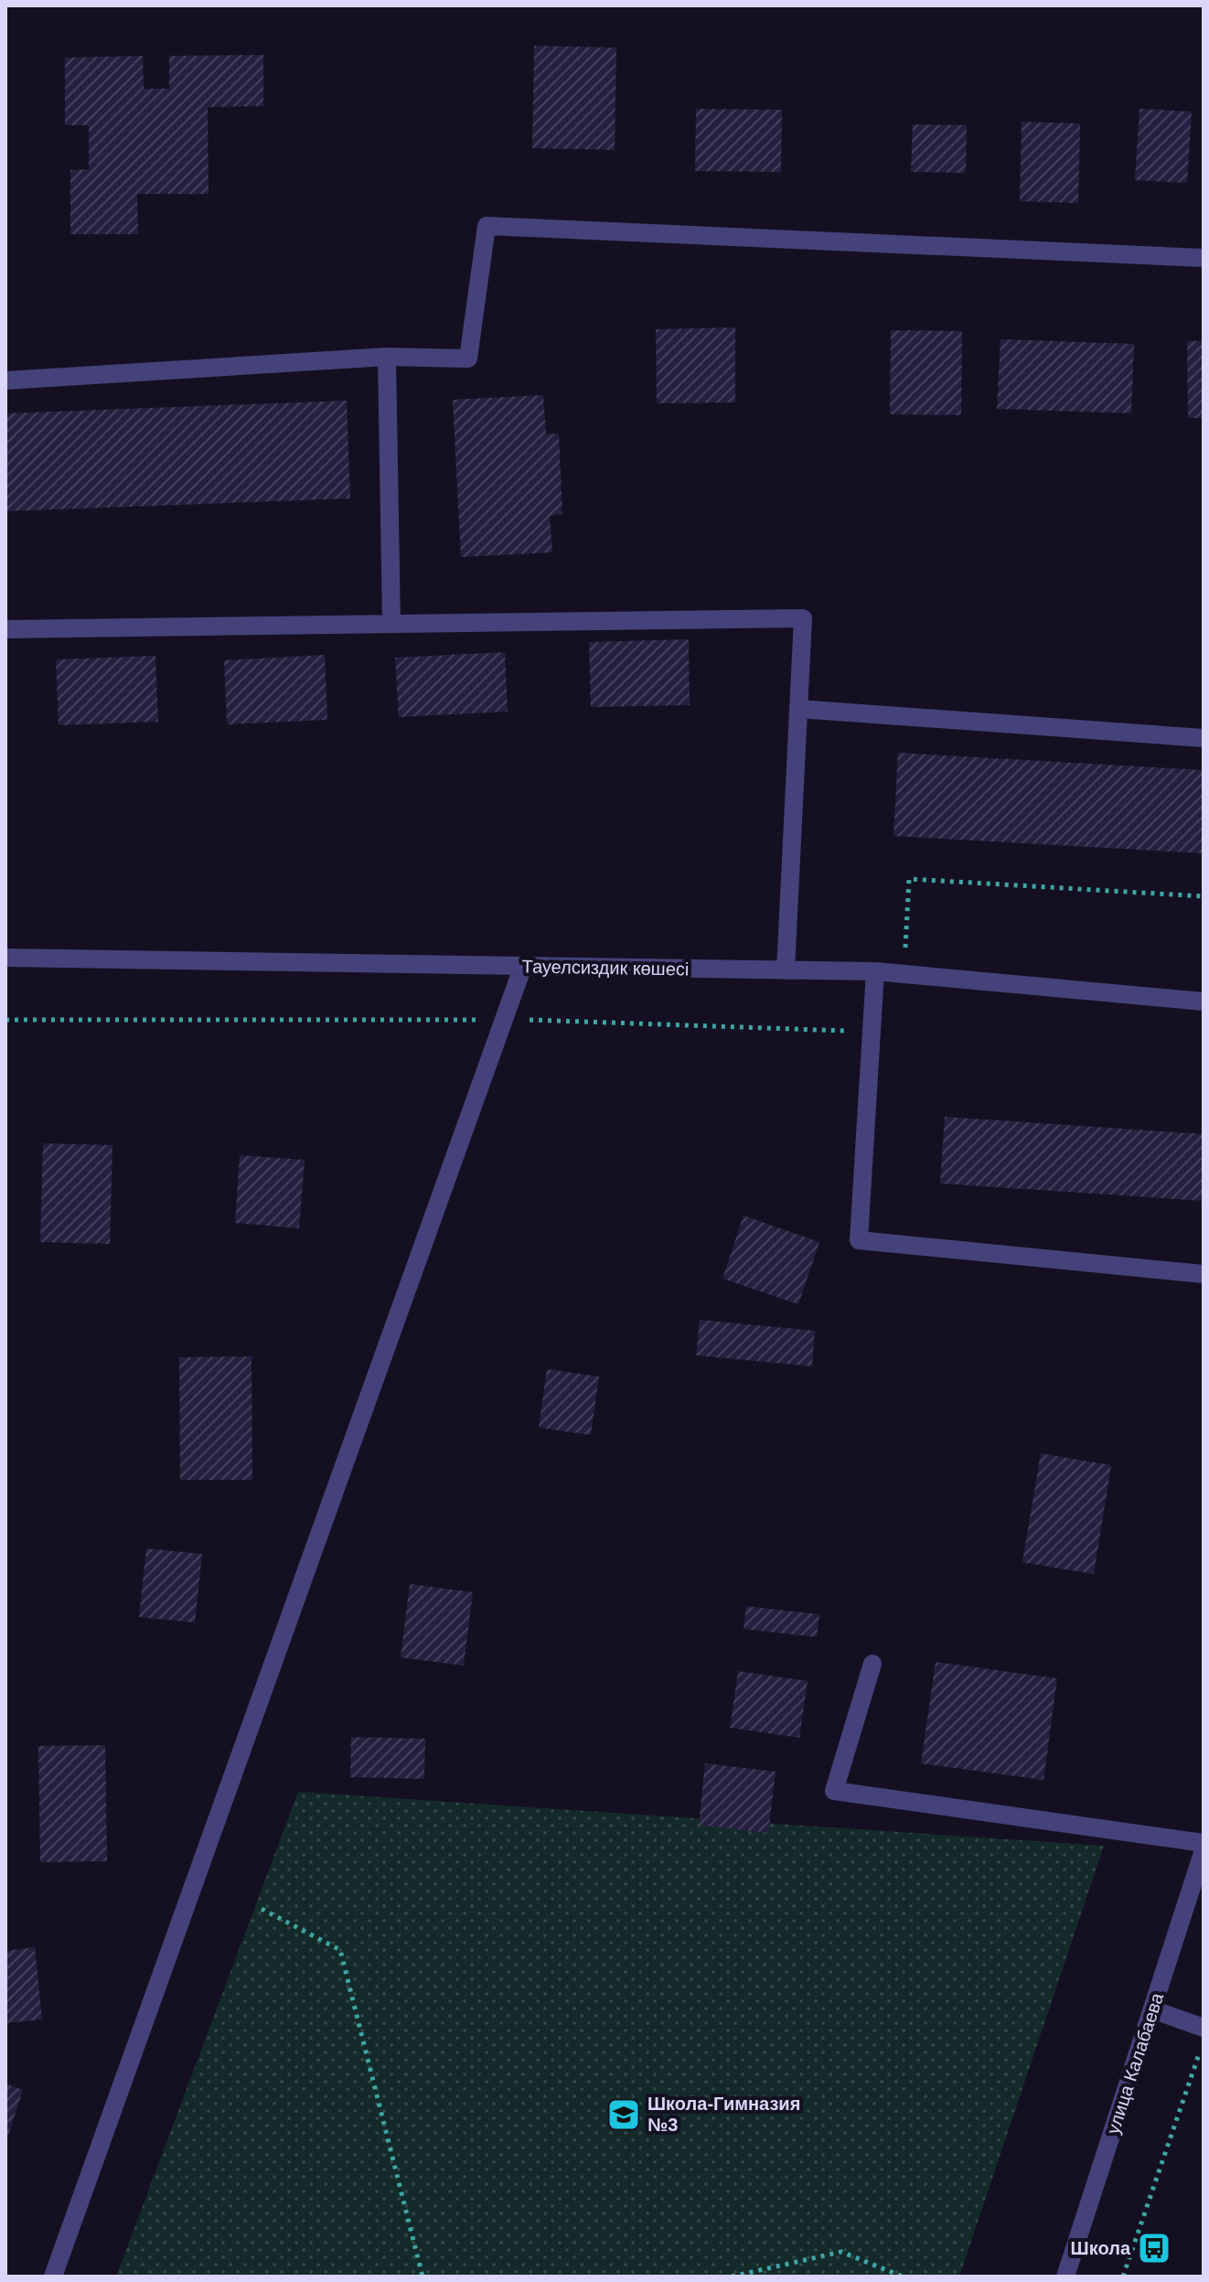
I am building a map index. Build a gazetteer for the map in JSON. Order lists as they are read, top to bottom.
{
  "streets": {
    "street": ["Тауелсиздик көшесі", "улица Калабаева"]
  },
  "places": {
    "school or university": ["Школа-Гимназия №3"],
    "bus stop": ["Школа"]
  }
}
